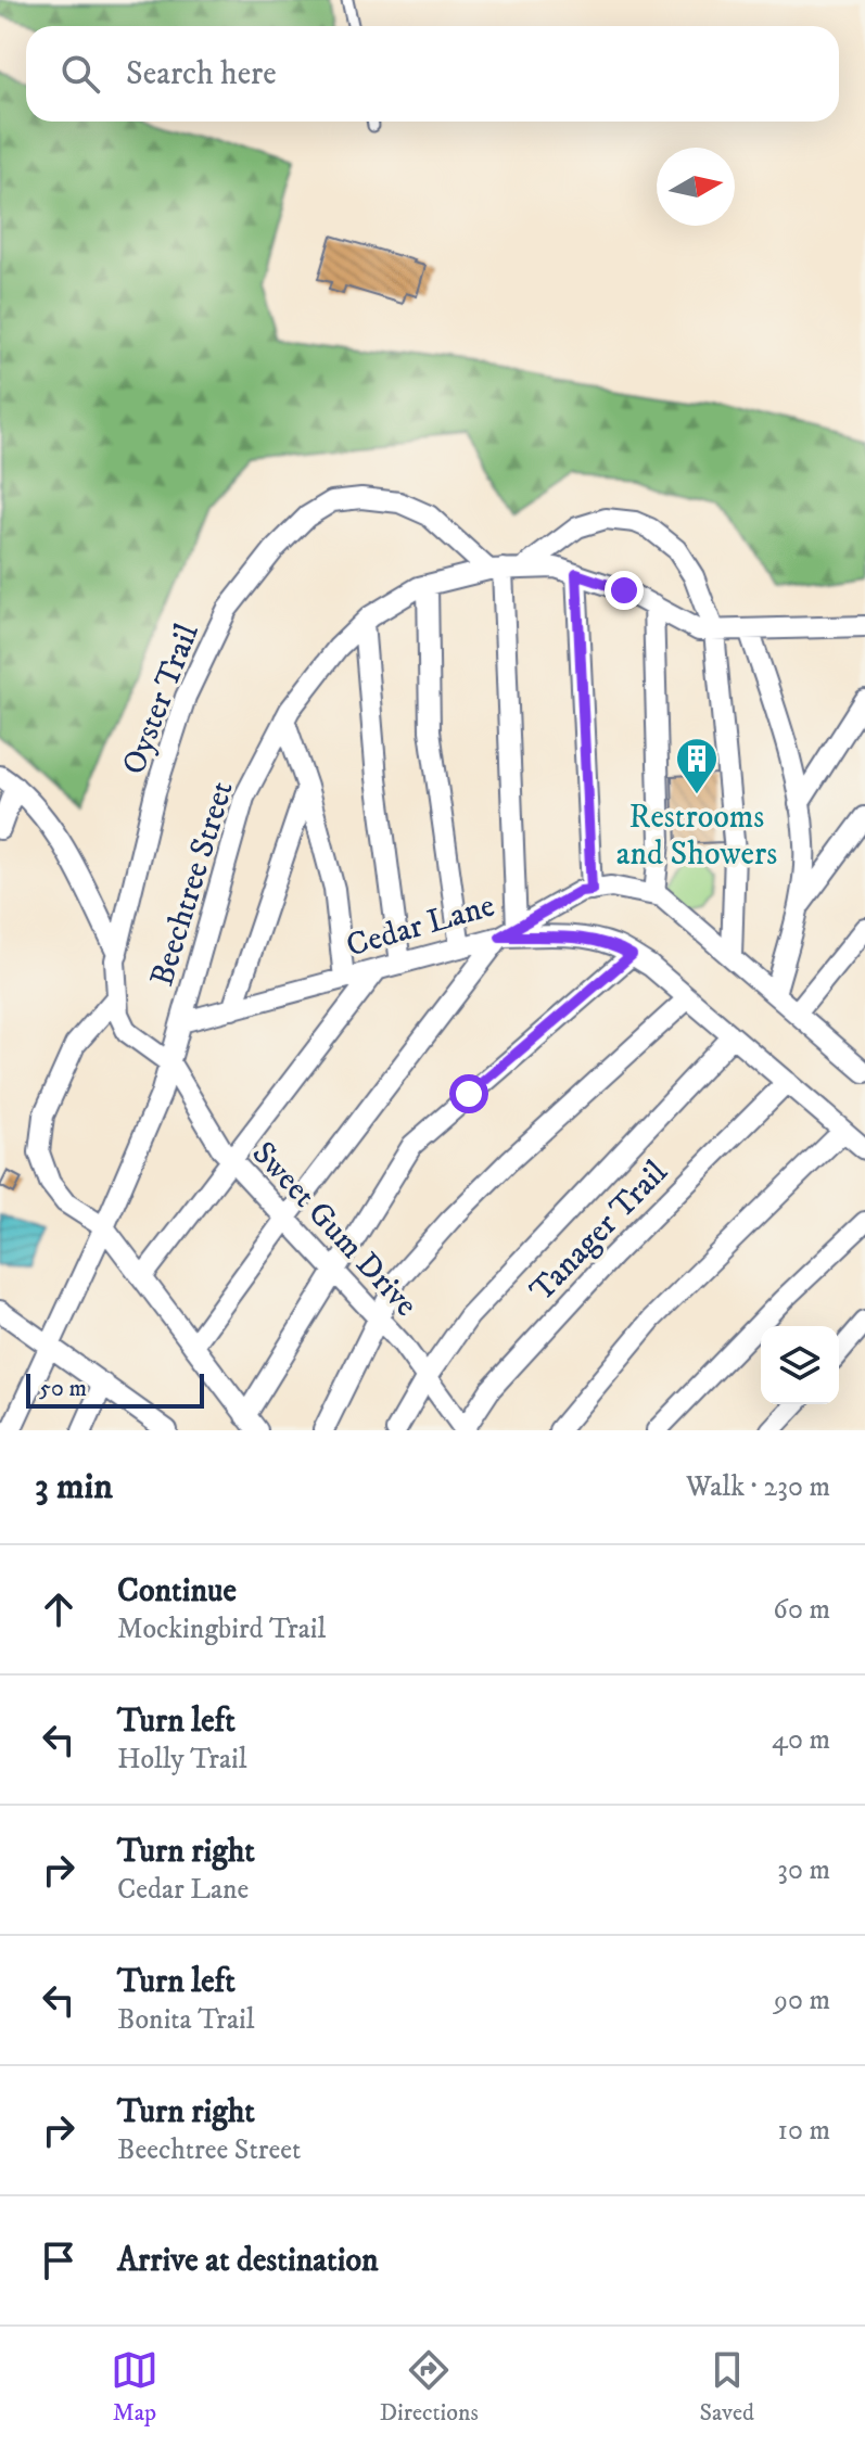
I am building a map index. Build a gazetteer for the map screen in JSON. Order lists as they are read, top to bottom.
{
  "streets": {
    "street": [
      "Oyster Trail",
      "Beechtree Street",
      "Cedar Lane",
      "Sweet Gum Drive",
      "Tanager Trail"
    ]
  },
  "crossings": [
    ["Oyster Trail", "Beechtree Street"],
    ["Oyster Trail", "Sweet Gum Drive"],
    ["Beechtree Street", "Cedar Lane"],
    ["Beechtree Street", "Sweet Gum Drive"],
    ["Sweet Gum Drive", "Tanager Trail"]
  ],
  "places": {
    "building": ["Restrooms and Showers"]
  },
  "scale_bar": "50 m",
  "north": "right",
  "page": {
    "search": "Search here",
    "scale": "50 m",
    "heading": ["3 min", "Walk · 230 m"],
    "list": [
      ["Continue", "Mockingbird Trail", "60 m"],
      ["Turn left", "Holly Trail", "40 m"],
      ["Turn right", "Cedar Lane", "30 m"],
      ["Turn left", "Bonita Trail", "90 m"],
      ["Turn right", "Beechtree Street", "10 m"],
      "Arrive at destination"
    ],
    "nav": ["Map", "Directions", "Saved"]
  }
}
